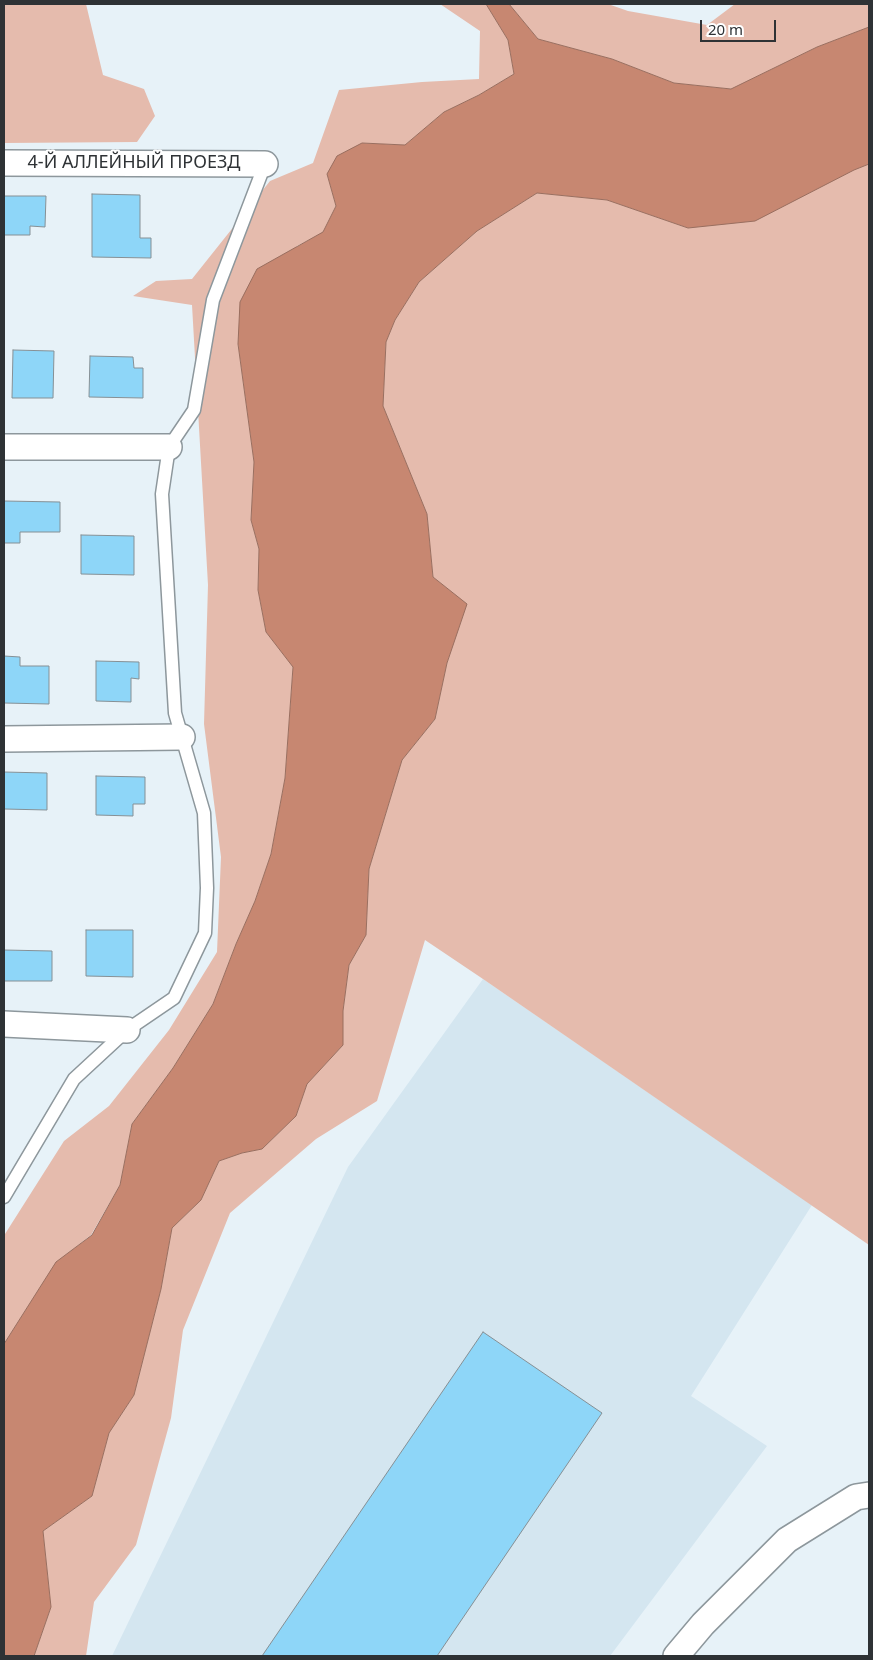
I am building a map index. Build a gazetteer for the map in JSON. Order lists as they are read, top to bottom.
{
  "streets": {
    "street": ["4-Й АЛЛЕЙНЫЙ ПРОЕЗД"]
  },
  "scale_bar": "20 m"
}
